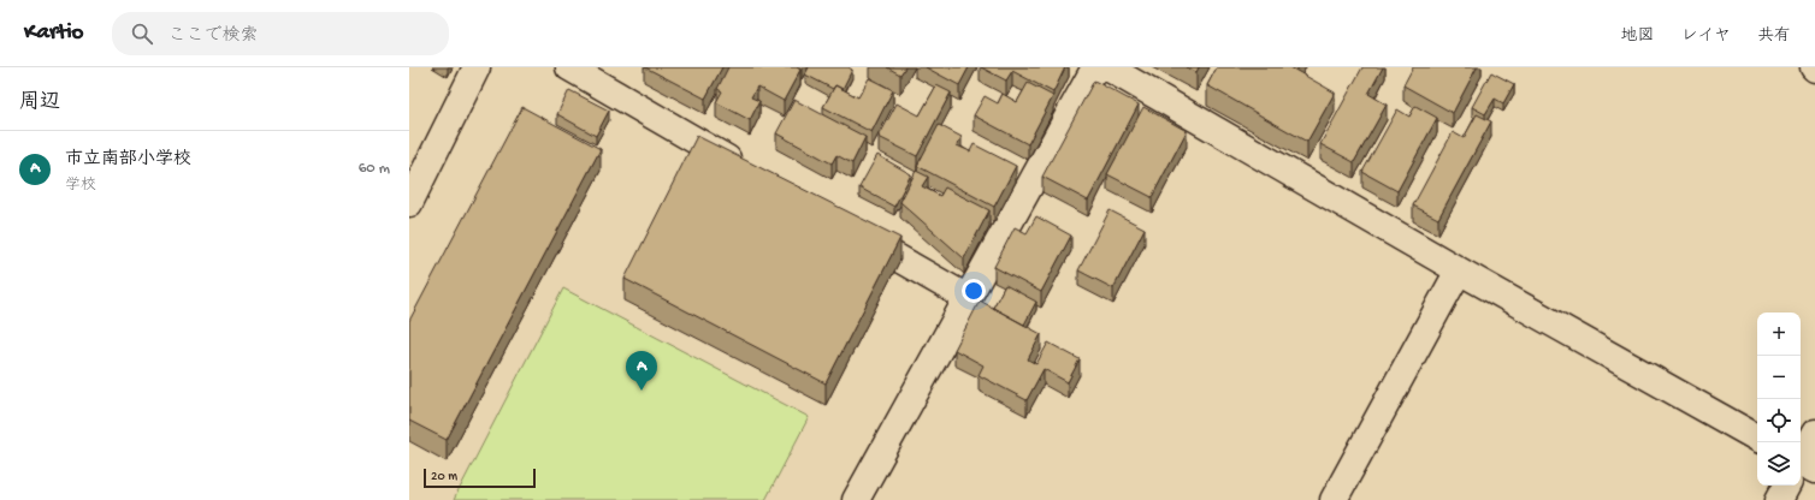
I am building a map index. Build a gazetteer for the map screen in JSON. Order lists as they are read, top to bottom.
{
  "scale_bar": "20 m",
  "page": {
    "header": "Kartio",
    "search": "ここで検索",
    "nav": ["地図", "レイヤ", "共有"],
    "heading": "周辺",
    "list": [
      {
        "mark": "A",
        "name": "市立南部小学校",
        "note": "学校",
        "value": "60 m"
      }
    ],
    "map_buttons": ["+", "−"],
    "pins": "A",
    "scale": "20 m"
  }
}
